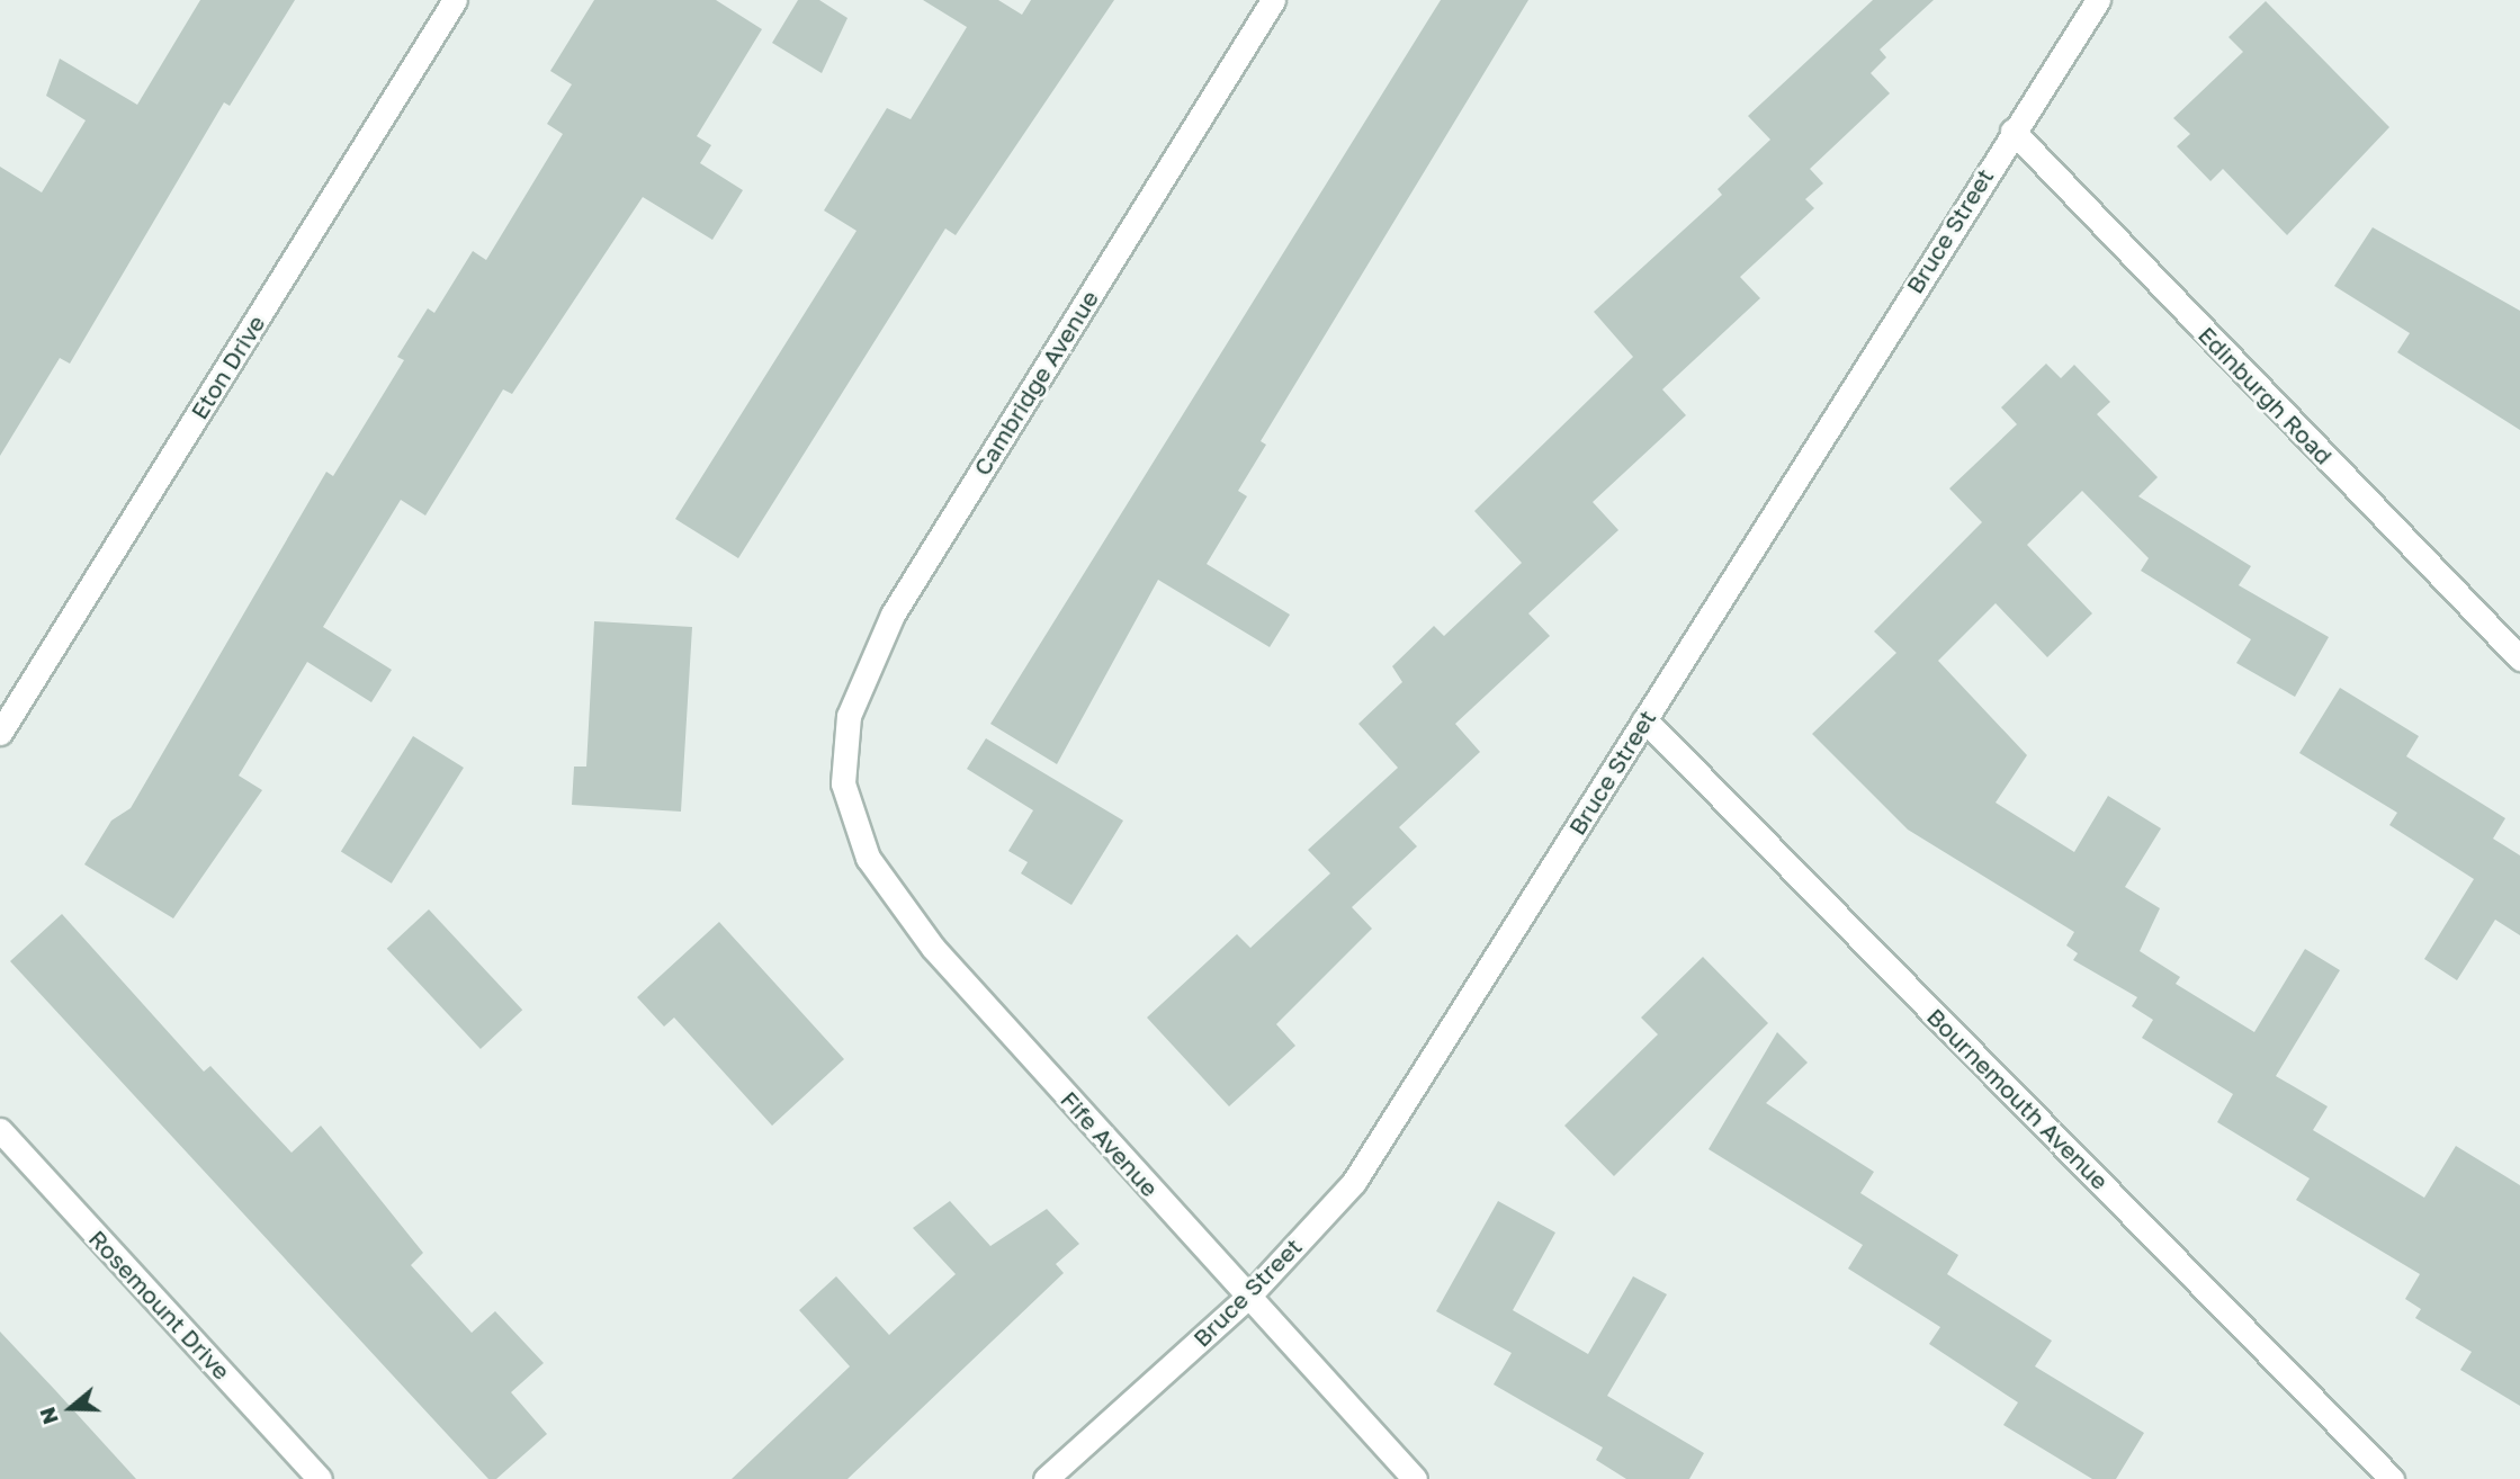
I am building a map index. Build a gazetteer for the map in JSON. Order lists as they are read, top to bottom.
{
  "streets": {
    "street": [
      "Bruce Street",
      "Eton Drive",
      "Cambridge Avenue",
      "Edinburgh Road",
      "Bournemouth Avenue",
      "Fife Avenue",
      "Rosemount Drive"
    ]
  },
  "crossings": [
    ["Bruce Street", "Edinburgh Road"],
    ["Bruce Street", "Bournemouth Avenue"],
    ["Bruce Street", "Fife Avenue"],
    ["Cambridge Avenue", "Fife Avenue"]
  ],
  "north": "left"
}
